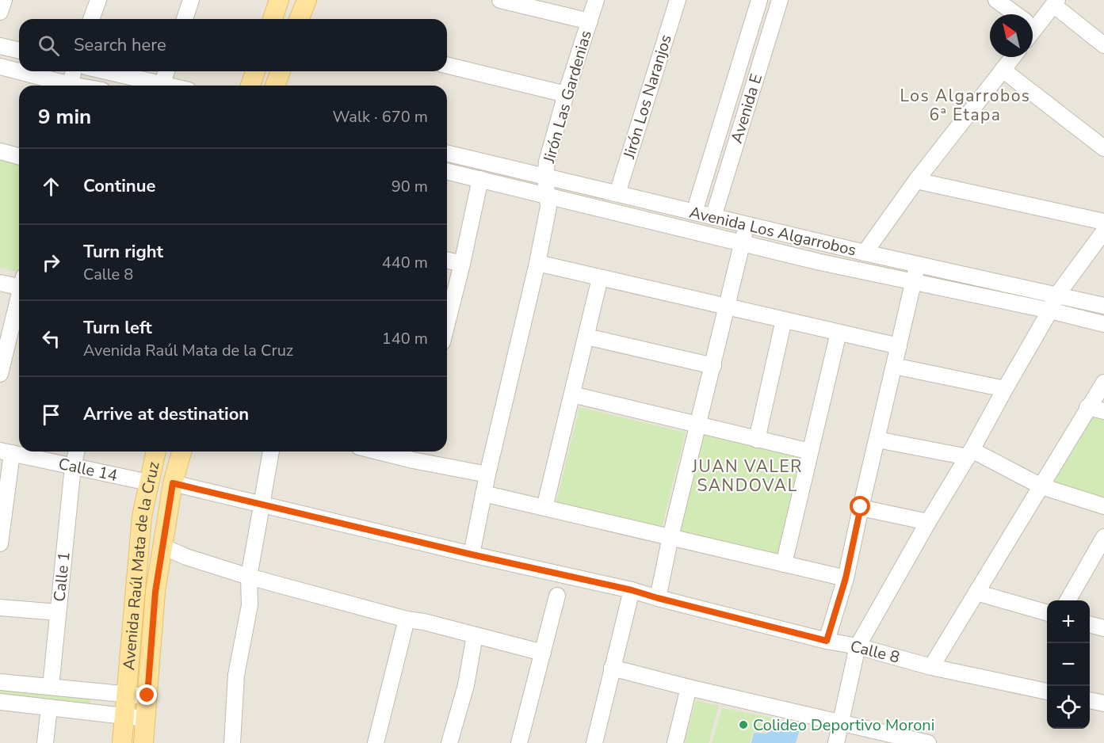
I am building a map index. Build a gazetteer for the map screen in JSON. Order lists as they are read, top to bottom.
{
  "streets": {
    "main road": ["Avenida Raúl Mata de la Cruz"],
    "street": [
      "Jirón Las Gardenias",
      "Jirón Los Naranjos",
      "Avenida E",
      "Avenida Los Algarrobos",
      "Calle 14",
      "Calle 1",
      "Calle 8"
    ]
  },
  "crossings": [
    ["Jirón Las Gardenias", "Avenida Los Algarrobos"],
    ["Jirón Las Gardenias", "Calle 8"],
    ["Jirón Los Naranjos", "Avenida Los Algarrobos"],
    ["Avenida E", "Avenida Los Algarrobos"],
    ["Calle 14", "Avenida Raúl Mata de la Cruz"],
    ["Calle 14", "Calle 1"],
    ["Avenida Raúl Mata de la Cruz", "Calle 8"]
  ],
  "districts": ["Los Algarrobos 6ª Etapa", "JUAN VALER SANDOVAL"],
  "places": ["Colideo Deportivo Moroni"],
  "north": "top left",
  "page": {
    "search": "Search here",
    "heading": ["9 min", "Walk · 670 m"],
    "list": [
      ["Continue", "90 m"],
      ["Turn right", "Calle 8", "440 m"],
      ["Turn left", "Avenida Raúl Mata de la Cruz", "140 m"],
      "Arrive at destination"
    ],
    "map_buttons": ["+", "−"]
  }
}
